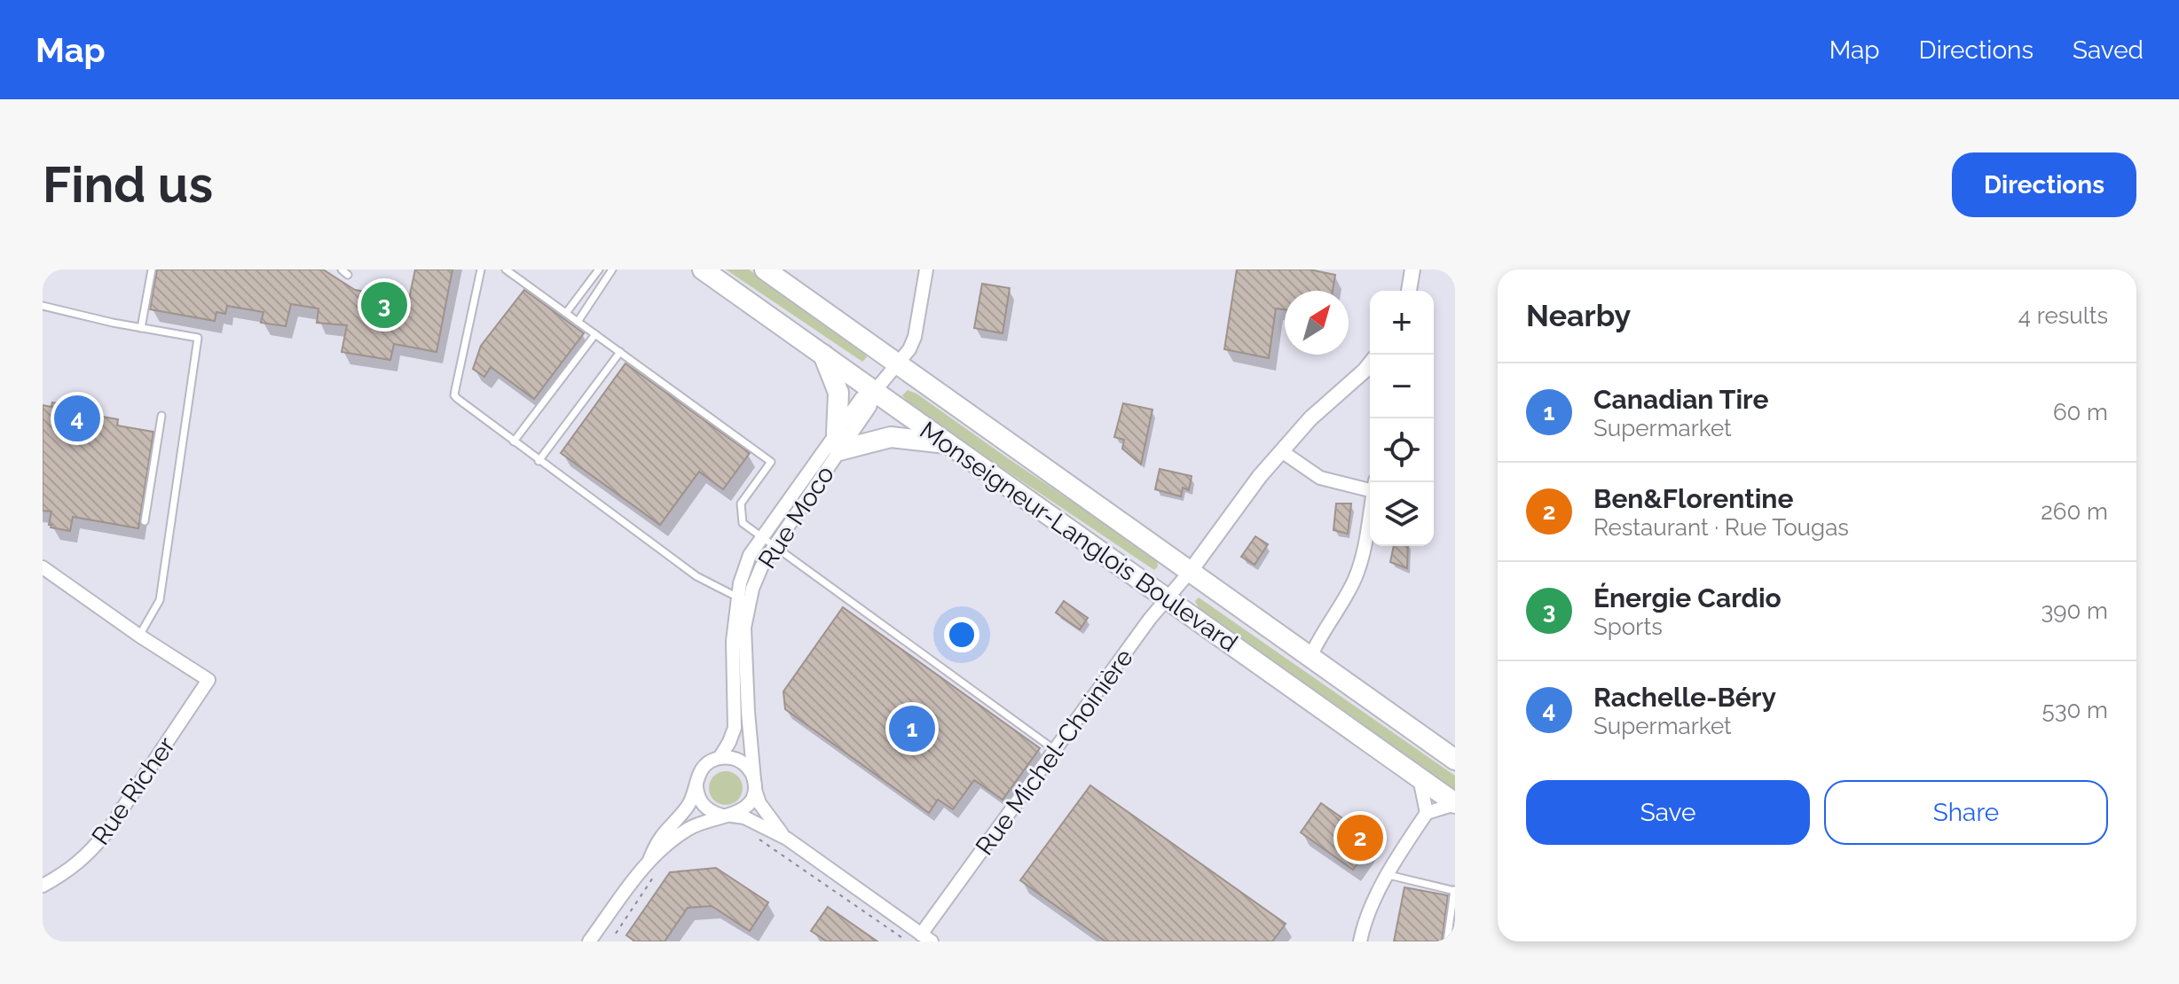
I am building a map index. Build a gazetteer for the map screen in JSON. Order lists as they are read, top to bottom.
{
  "streets": {
    "highway": ["Monseigneur-Langlois Boulevard"],
    "street": ["Rue Moco", "Rue Michel-Choinière", "Rue Richer"]
  },
  "crossings": [
    ["Rue Moco", "Monseigneur-Langlois Boulevard"],
    ["Monseigneur-Langlois Boulevard", "Rue Michel-Choinière"]
  ],
  "north": "top right",
  "page": {
    "header": "Map",
    "nav": ["Map", "Directions", "Saved"],
    "buttons": [
      "Directions",
      ["Save", "Share"]
    ],
    "title": "Find us",
    "heading": ["Nearby", "4 results"],
    "pins": [
      "3",
      "4",
      "1",
      "2"
    ],
    "map_buttons": ["+", "−"],
    "list": [
      {
        "mark": "1",
        "name": "Canadian Tire",
        "note": "Supermarket",
        "value": "60 m"
      },
      {
        "mark": "2",
        "name": "Ben&Florentine",
        "note": "Restaurant · Rue Tougas",
        "value": "260 m"
      },
      {
        "mark": "3",
        "name": "Énergie Cardio",
        "note": "Sports",
        "value": "390 m"
      },
      {
        "mark": "4",
        "name": "Rachelle-Béry",
        "note": "Supermarket",
        "value": "530 m"
      }
    ]
  }
}
